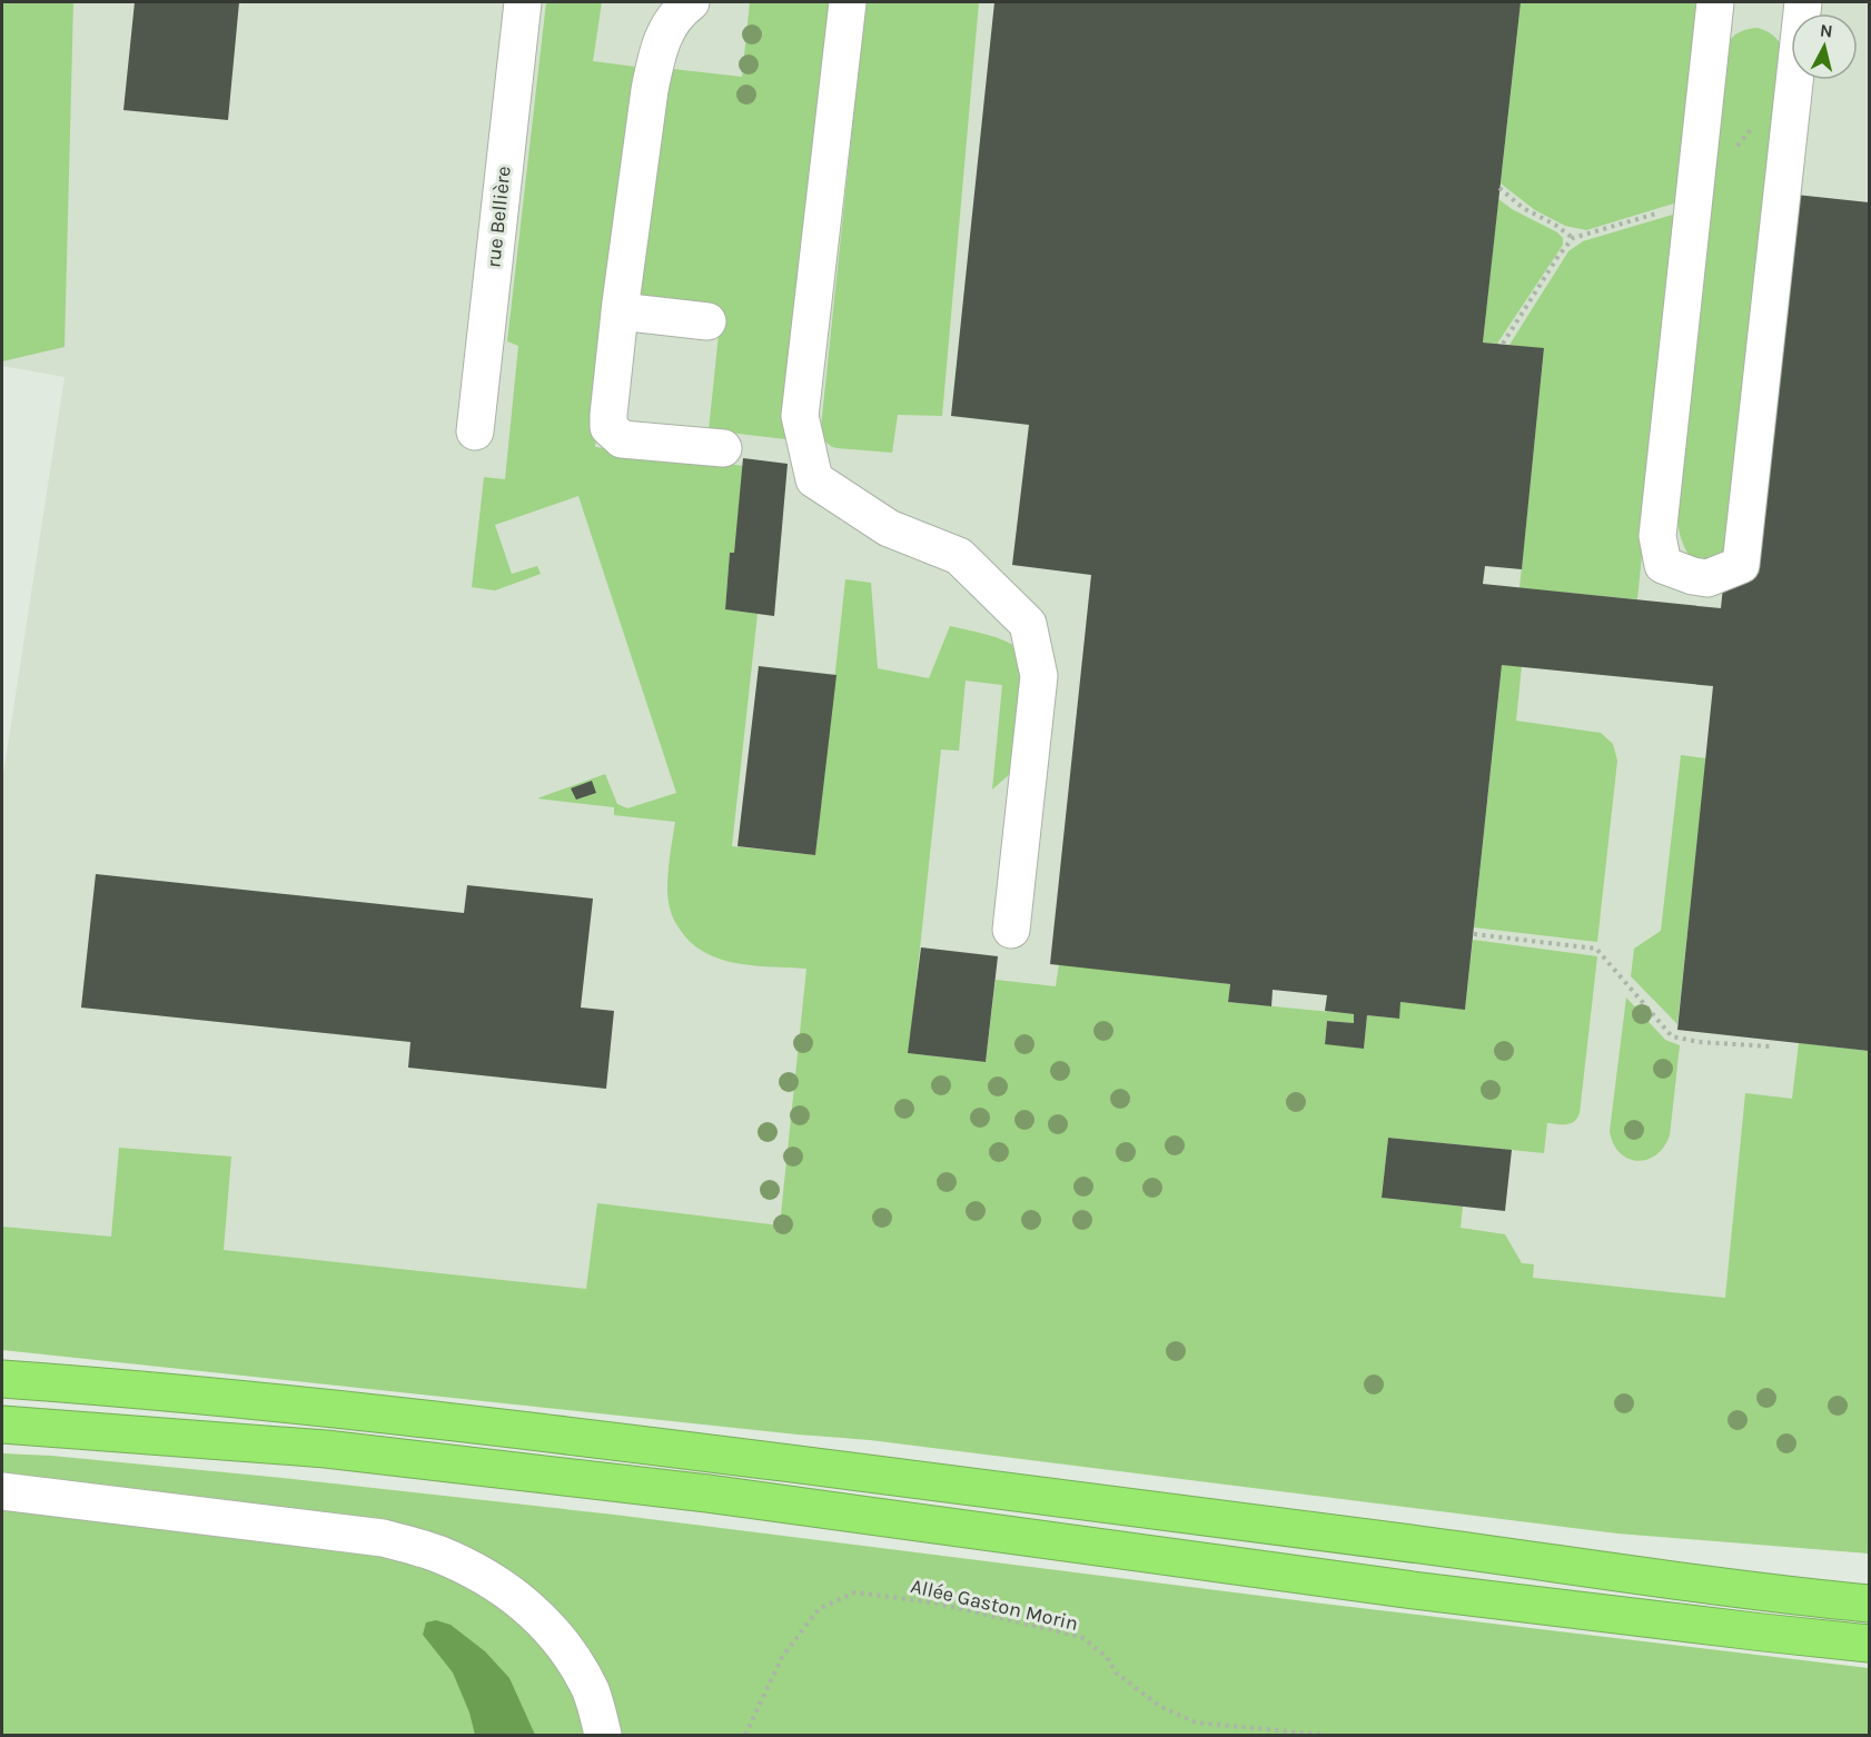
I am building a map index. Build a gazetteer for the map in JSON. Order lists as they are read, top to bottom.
{
  "streets": {
    "street": ["rue Bellière"],
    "path": ["Allée Gaston Morin"]
  },
  "north": "top"
}
